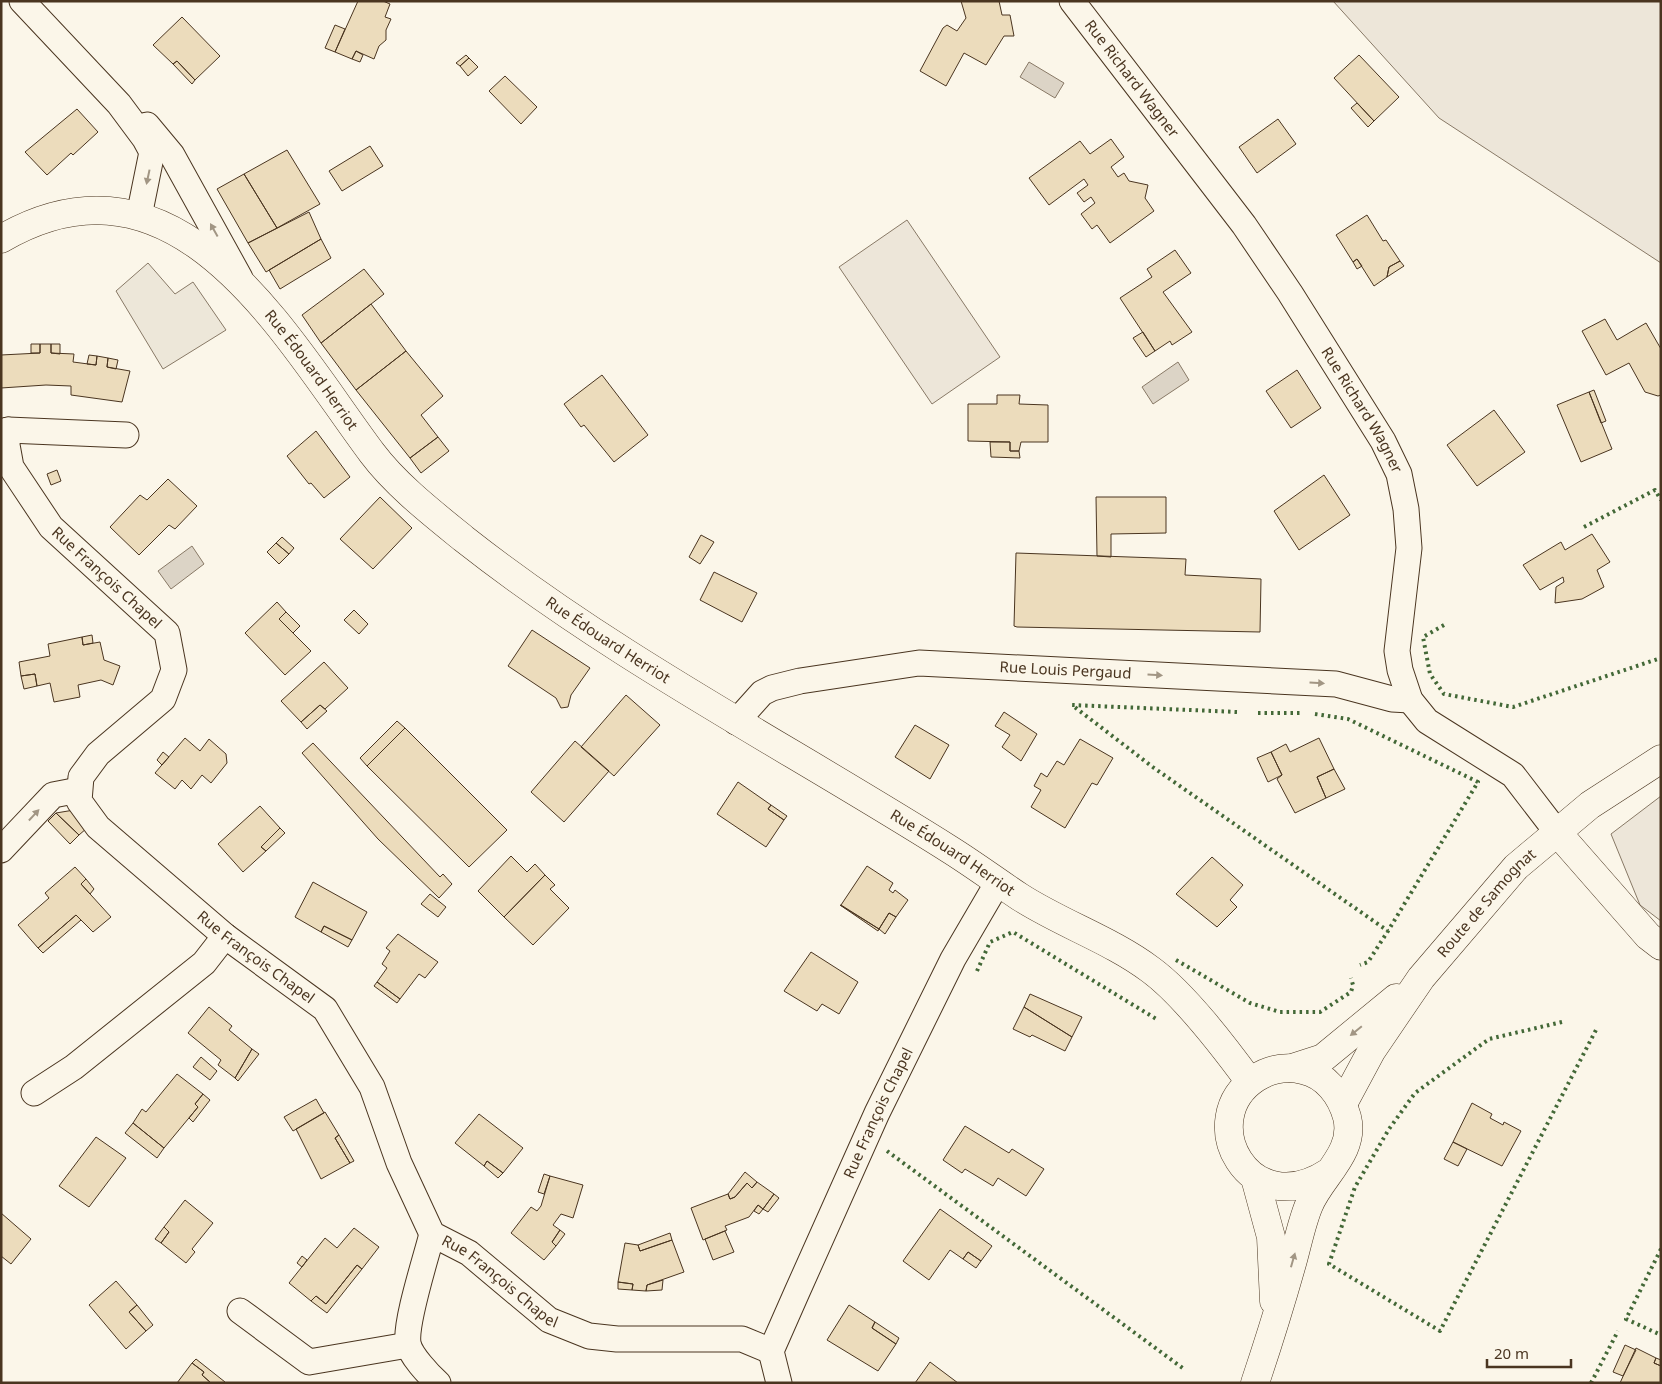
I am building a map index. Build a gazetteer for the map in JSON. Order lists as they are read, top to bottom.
{
  "streets": {
    "street": [
      "Rue Richard Wagner",
      "Rue Édouard Herriot",
      "Rue François Chapel",
      "Rue Louis Pergaud",
      "Route de Samognat"
    ]
  },
  "crossings": [
    ["Rue Richard Wagner", "Rue Louis Pergaud"],
    ["Rue Richard Wagner", "Route de Samognat"],
    ["Rue Édouard Herriot", "Rue François Chapel"],
    ["Rue Édouard Herriot", "Rue Louis Pergaud"],
    ["Rue Édouard Herriot", "Route de Samognat"]
  ],
  "one_way": ["Rue Louis Pergaud"],
  "scale_bar": "20 m"
}
